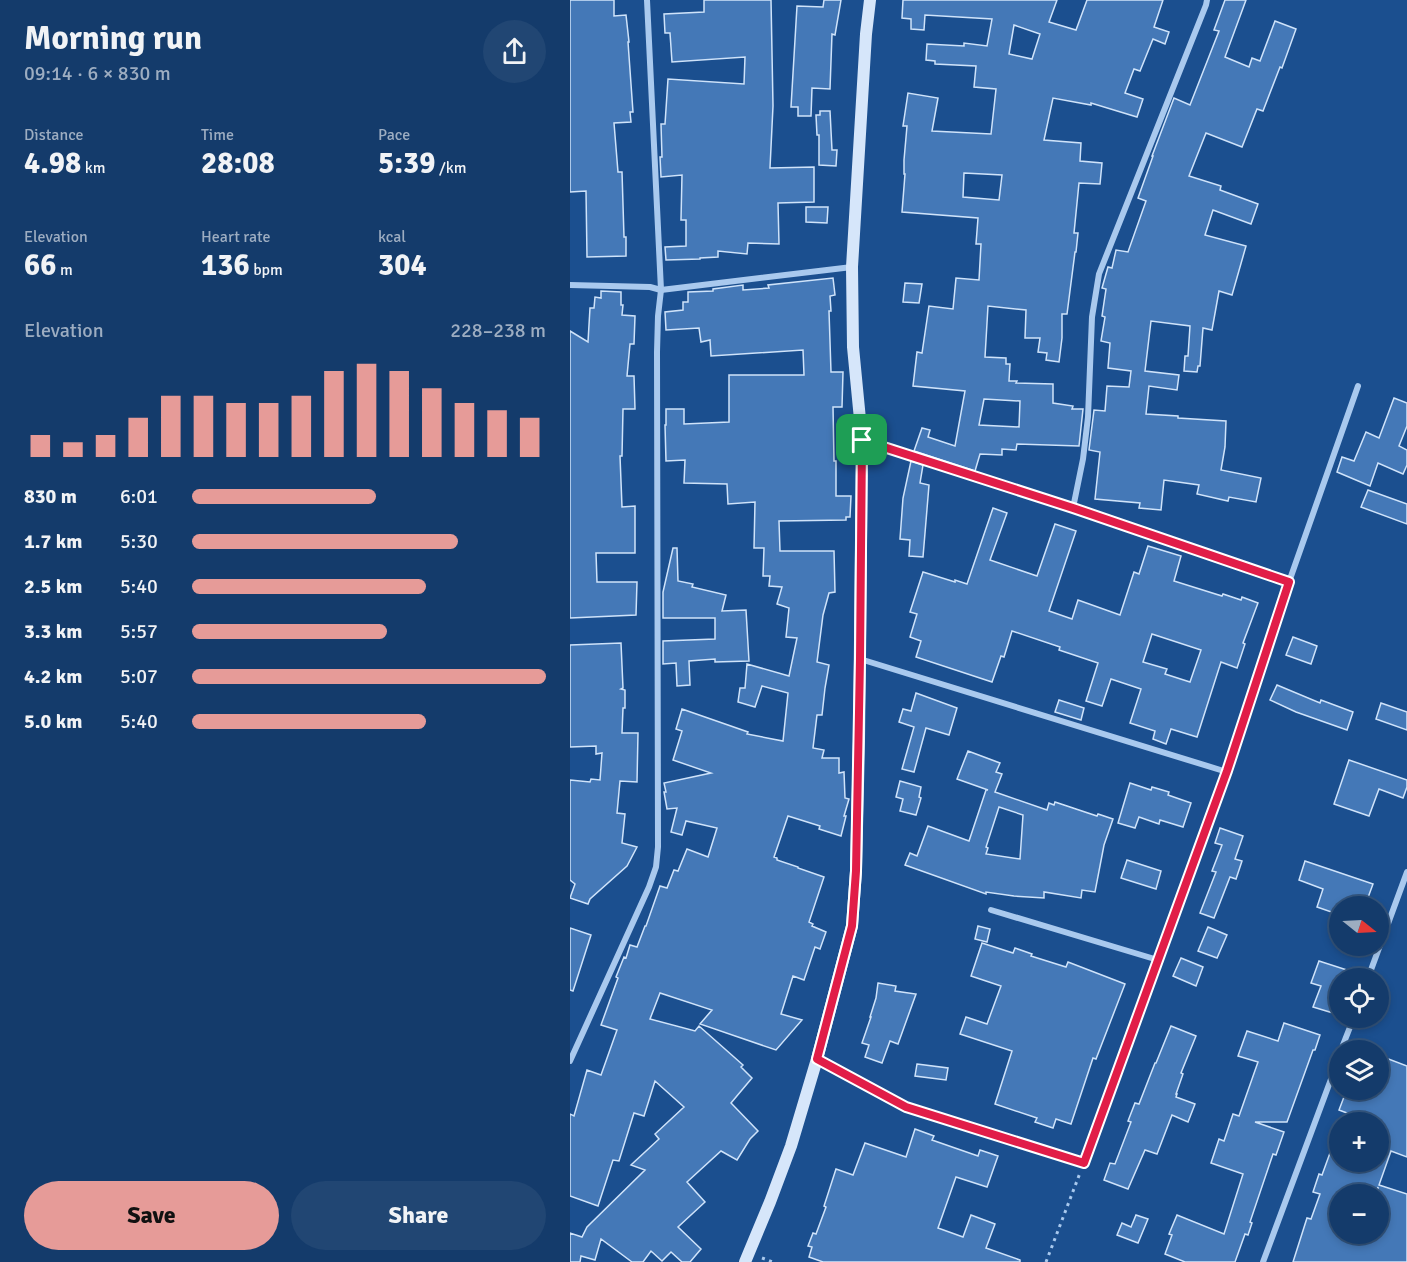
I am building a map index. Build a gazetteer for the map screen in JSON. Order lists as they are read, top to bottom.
{
  "north": "right",
  "page": {
    "heading": ["Morning run", "09:14 · 6 × 830 m"],
    "stats": [
      ["Distance", "4.98 km"],
      ["Time", "28:08"],
      ["Pace", "5:39 /km"],
      ["Elevation", "66 m"],
      ["Heart rate", "136 bpm"],
      ["kcal", "304"]
    ],
    "chart": ["Elevation", "228–238 m"],
    "list": [
      {
        "name": "830 m",
        "note": "6:01"
      },
      {
        "name": "1.7 km",
        "note": "5:30"
      },
      {
        "name": "2.5 km",
        "note": "5:40"
      },
      {
        "name": "3.3 km",
        "note": "5:57"
      },
      {
        "name": "4.2 km",
        "note": "5:07"
      },
      {
        "name": "5.0 km",
        "note": "5:40"
      }
    ],
    "map_buttons": ["+", "−"],
    "buttons": ["Save", "Share"]
  }
}
